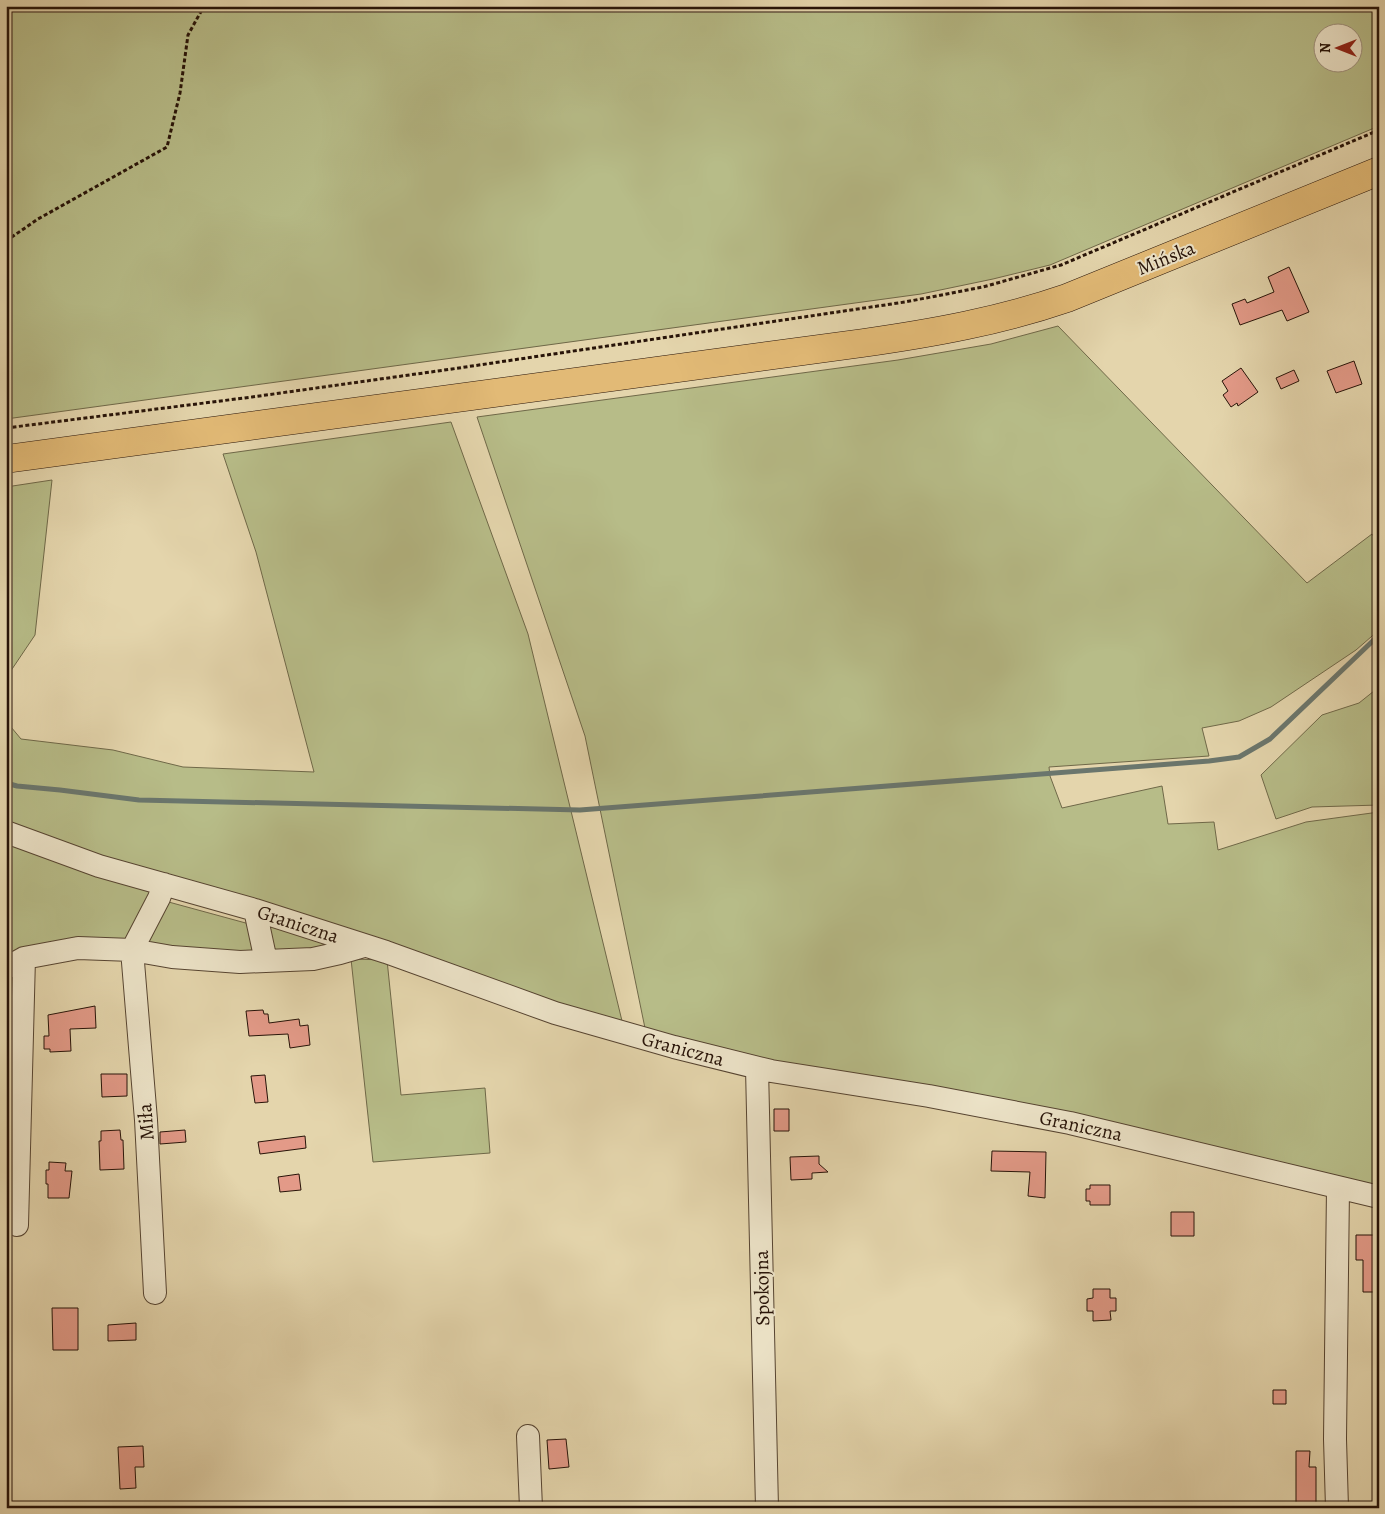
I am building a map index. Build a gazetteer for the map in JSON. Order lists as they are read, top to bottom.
{
  "streets": {
    "main road": ["Mińska"],
    "street": ["Graniczna", "Miła", "Spokojna"]
  },
  "crossings": [
    ["Graniczna", "Spokojna"]
  ],
  "north": "left"
}
